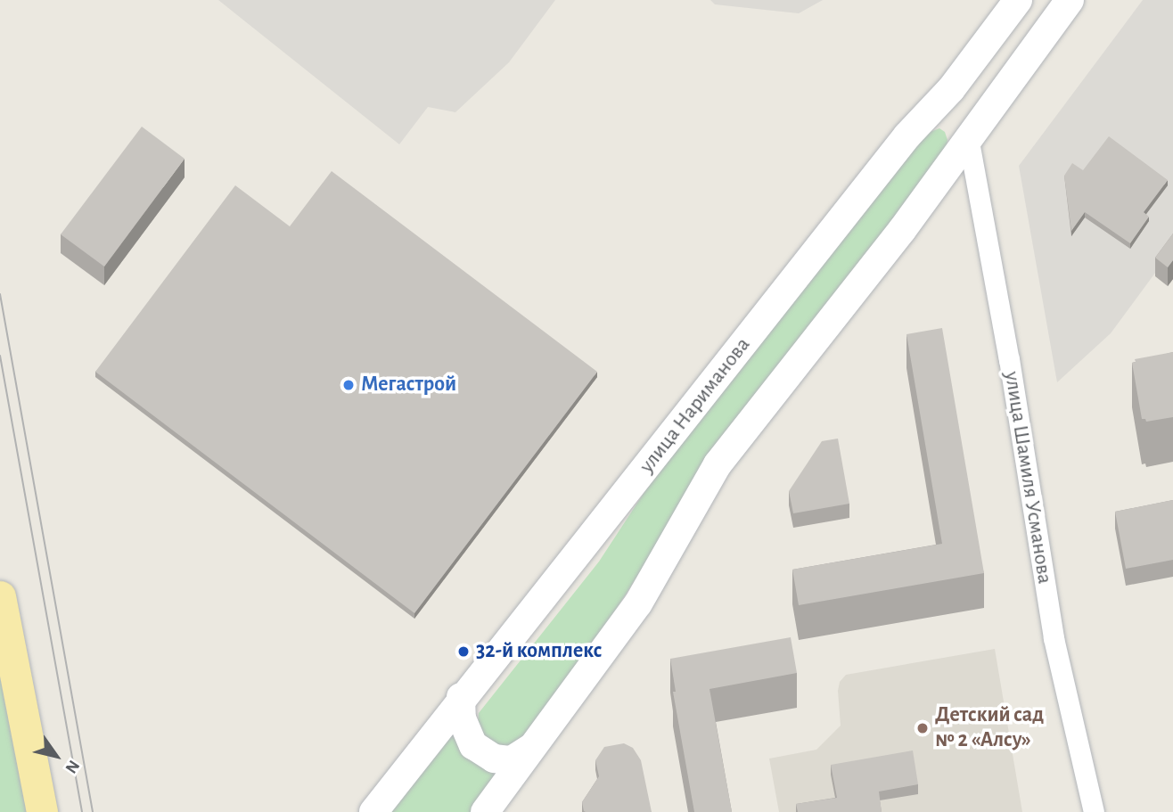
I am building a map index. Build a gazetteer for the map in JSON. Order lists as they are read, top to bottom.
{
  "streets": {
    "main road": ["улица Нариманова"],
    "street": ["улица Шамиля Усманова"]
  },
  "places": ["Мегастрой", "32-й комплекс", "Детский сад № 2 «Алсу»"],
  "north": "bottom right"
}
